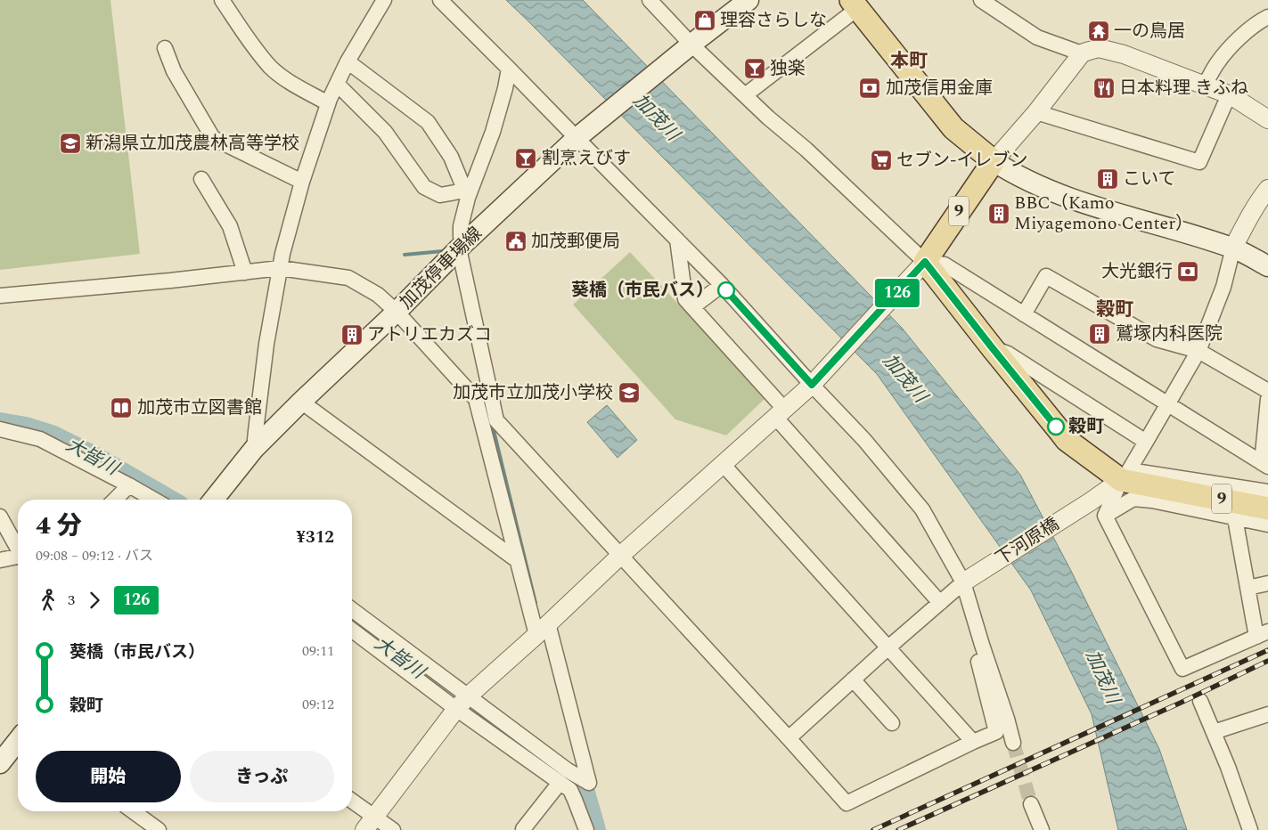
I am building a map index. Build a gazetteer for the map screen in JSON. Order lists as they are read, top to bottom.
{
  "streets": {
    "main road": ["9", "加茂停車場線"],
    "street": ["下河原橋"]
  },
  "crossings": [
    ["9", "下河原橋"]
  ],
  "districts": ["本町", "穀町"],
  "water": ["加茂川", "大皆川"],
  "places": {
    "shop": ["理容さらしな"],
    "temple": ["一の鳥居"],
    "bar": ["独楽", "割烹えびす"],
    "bank": ["加茂信用金庫", "大光銀行"],
    "restaurant": ["日本料理 きふね"],
    "school or university": ["新潟県立加茂農林高等学校", "加茂市立加茂小学校"],
    "supermarket": ["セブン-イレブン"],
    "building": [
      "こいて",
      "BBC（Kamo Miyagemono Center）",
      "鷲塚内科医院",
      "アトリエカズコ"
    ],
    "public building": ["加茂郵便局"],
    "other": ["葵橋（市民バス）", "穀町"],
    "library": ["加茂市立図書館"]
  },
  "lines": ["bus line 126"],
  "page": {
    "on_map": "126",
    "heading": ["4 分", "09:08 – 09:12 · バス", "¥312"],
    "legs": ["3", "126"],
    "list": [
      {
        "name": "葵橋（市民バス）",
        "value": "09:11"
      },
      {
        "name": "穀町",
        "value": "09:12"
      }
    ],
    "buttons": ["開始", "きっぷ"]
  }
}
